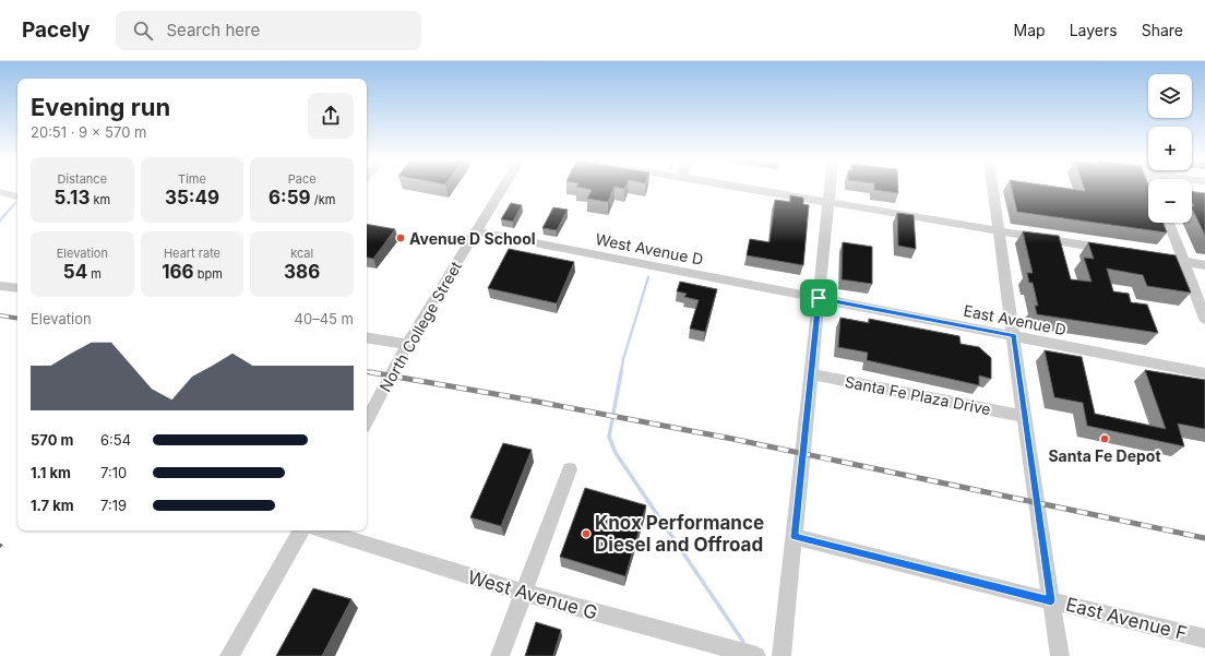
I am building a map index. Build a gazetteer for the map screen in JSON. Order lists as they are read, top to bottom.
{
  "streets": {
    "street": [
      "West Avenue D",
      "East Avenue D",
      "North College Street",
      "Santa Fe Plaza Drive",
      "West Avenue G",
      "East Avenue F"
    ]
  },
  "crossings": [
    ["West Avenue D", "East Avenue D"],
    ["West Avenue D", "North College Street"]
  ],
  "places": ["Avenue D School", "Santa Fe Depot", "Knox Performance Diesel and Offroad"],
  "page": {
    "header": "Pacely",
    "search": "Search here",
    "nav": ["Map", "Layers", "Share"],
    "map_buttons": ["+", "−"],
    "heading": ["Evening run", "20:51 · 9 × 570 m"],
    "stats": [
      ["Distance", "5.13 km"],
      ["Time", "35:49"],
      ["Pace", "6:59 /km"],
      ["Elevation", "54 m"],
      ["Heart rate", "166 bpm"],
      ["kcal", "386"]
    ],
    "chart": ["Elevation", "40–45 m"],
    "list": [
      {
        "name": "570 m",
        "note": "6:54"
      },
      {
        "name": "1.1 km",
        "note": "7:10"
      },
      {
        "name": "1.7 km",
        "note": "7:19"
      }
    ]
  }
}
